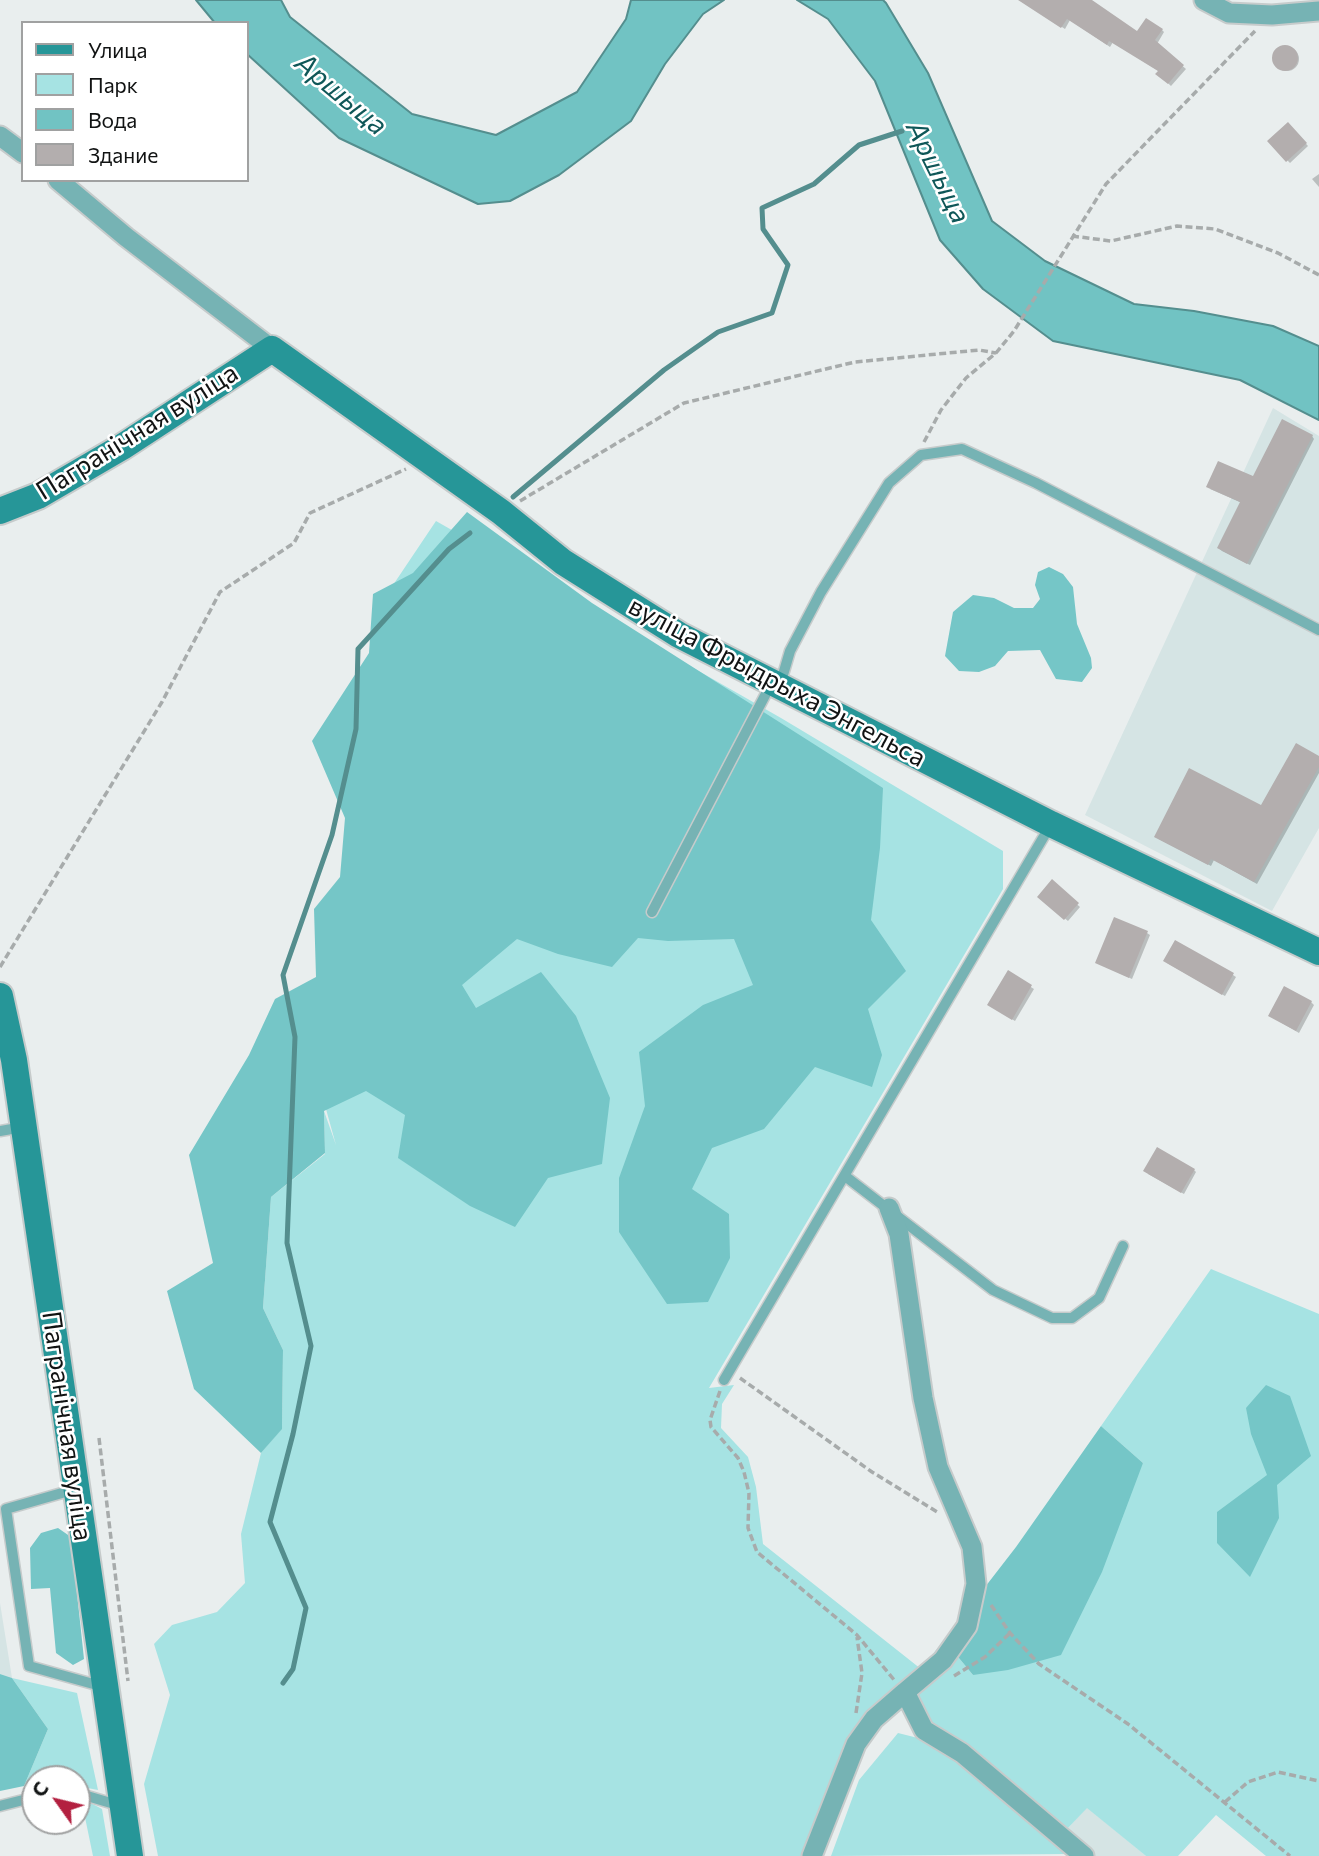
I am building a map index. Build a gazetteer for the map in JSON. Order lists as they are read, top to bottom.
{
  "streets": {
    "street": ["Пагранічная вуліца", "вуліца Фрыдрыха Энгельса"]
  },
  "crossings": [
    ["Пагранічная вуліца", "вуліца Фрыдрыха Энгельса"]
  ],
  "water": ["Аршыца"],
  "legend": [
    "Улица",
    "Парк",
    "Вода",
    "Здание"
  ],
  "north": "top left"
}
